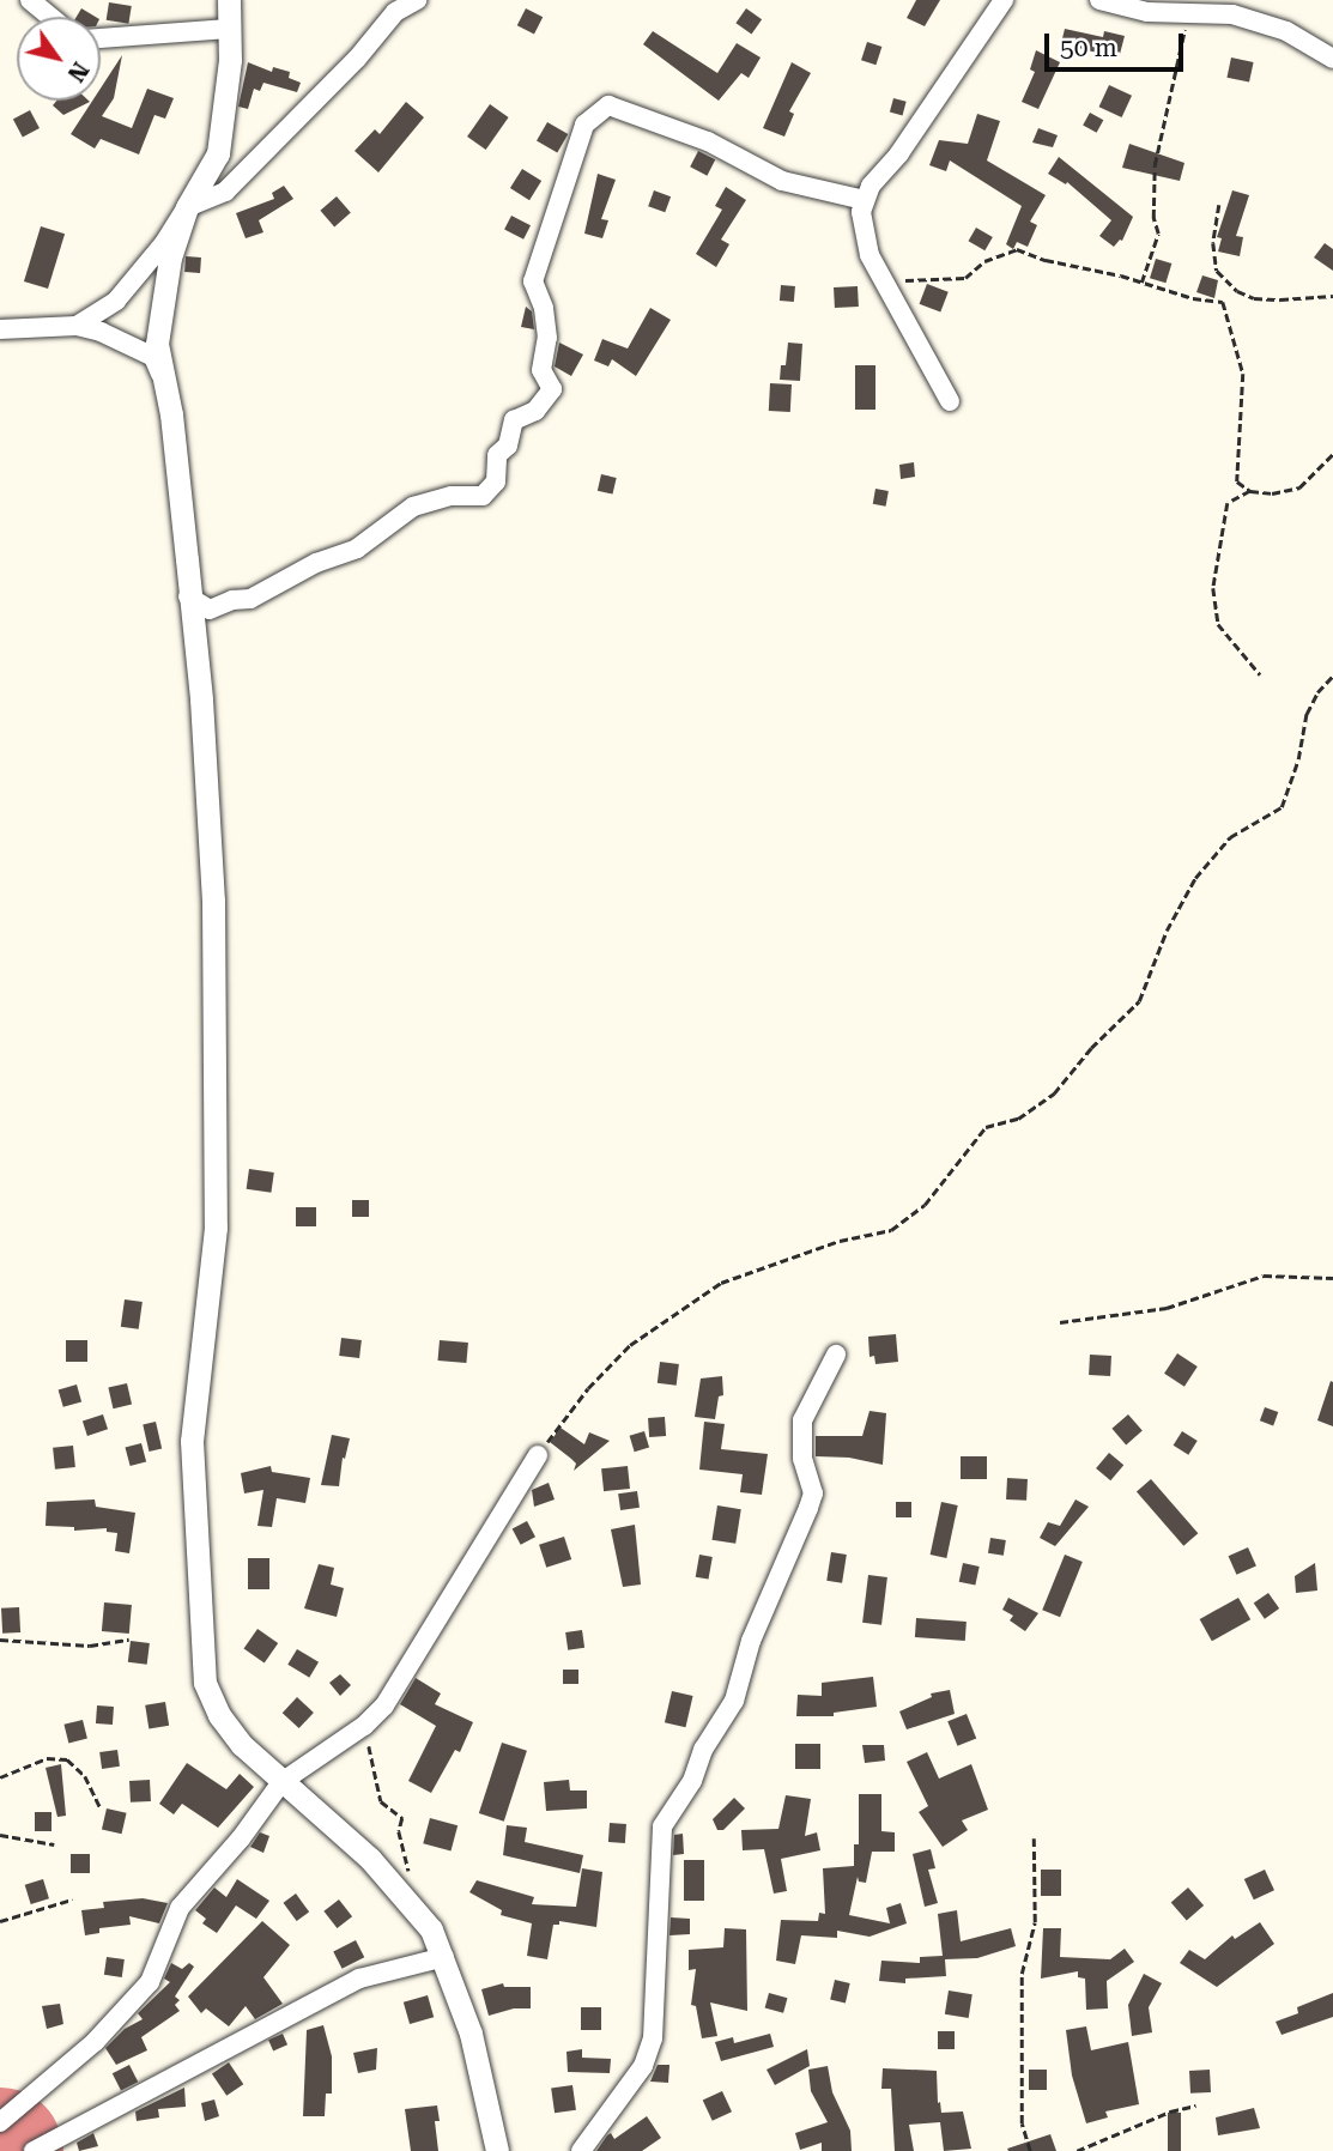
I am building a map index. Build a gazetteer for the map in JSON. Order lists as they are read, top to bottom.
{
  "scale_bar": "50 m",
  "north": "bottom right"
}
